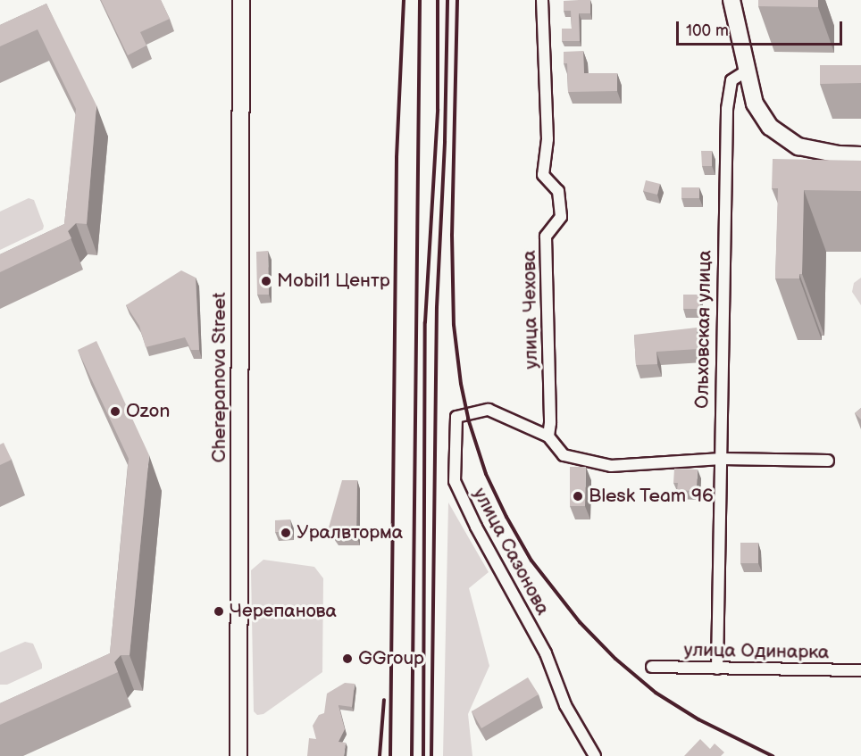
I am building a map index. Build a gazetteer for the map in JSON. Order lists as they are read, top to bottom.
{
  "streets": {
    "main road": ["Cherepanova Street"],
    "street": [
      "улица Чехова",
      "Ольховская улица",
      "улица Сазонова",
      "улица Одинарка"
    ]
  },
  "crossings": [
    ["улица Чехова", "улица Сазонова"],
    ["Ольховская улица", "улица Сазонова"],
    ["Ольховская улица", "улица Одинарка"]
  ],
  "places": [
    "Mobil1 Центр",
    "Ozon",
    "Blesk Team 96",
    "Уралвторма",
    "Черепанова",
    "GGroup"
  ],
  "scale_bar": "100 m"
}
